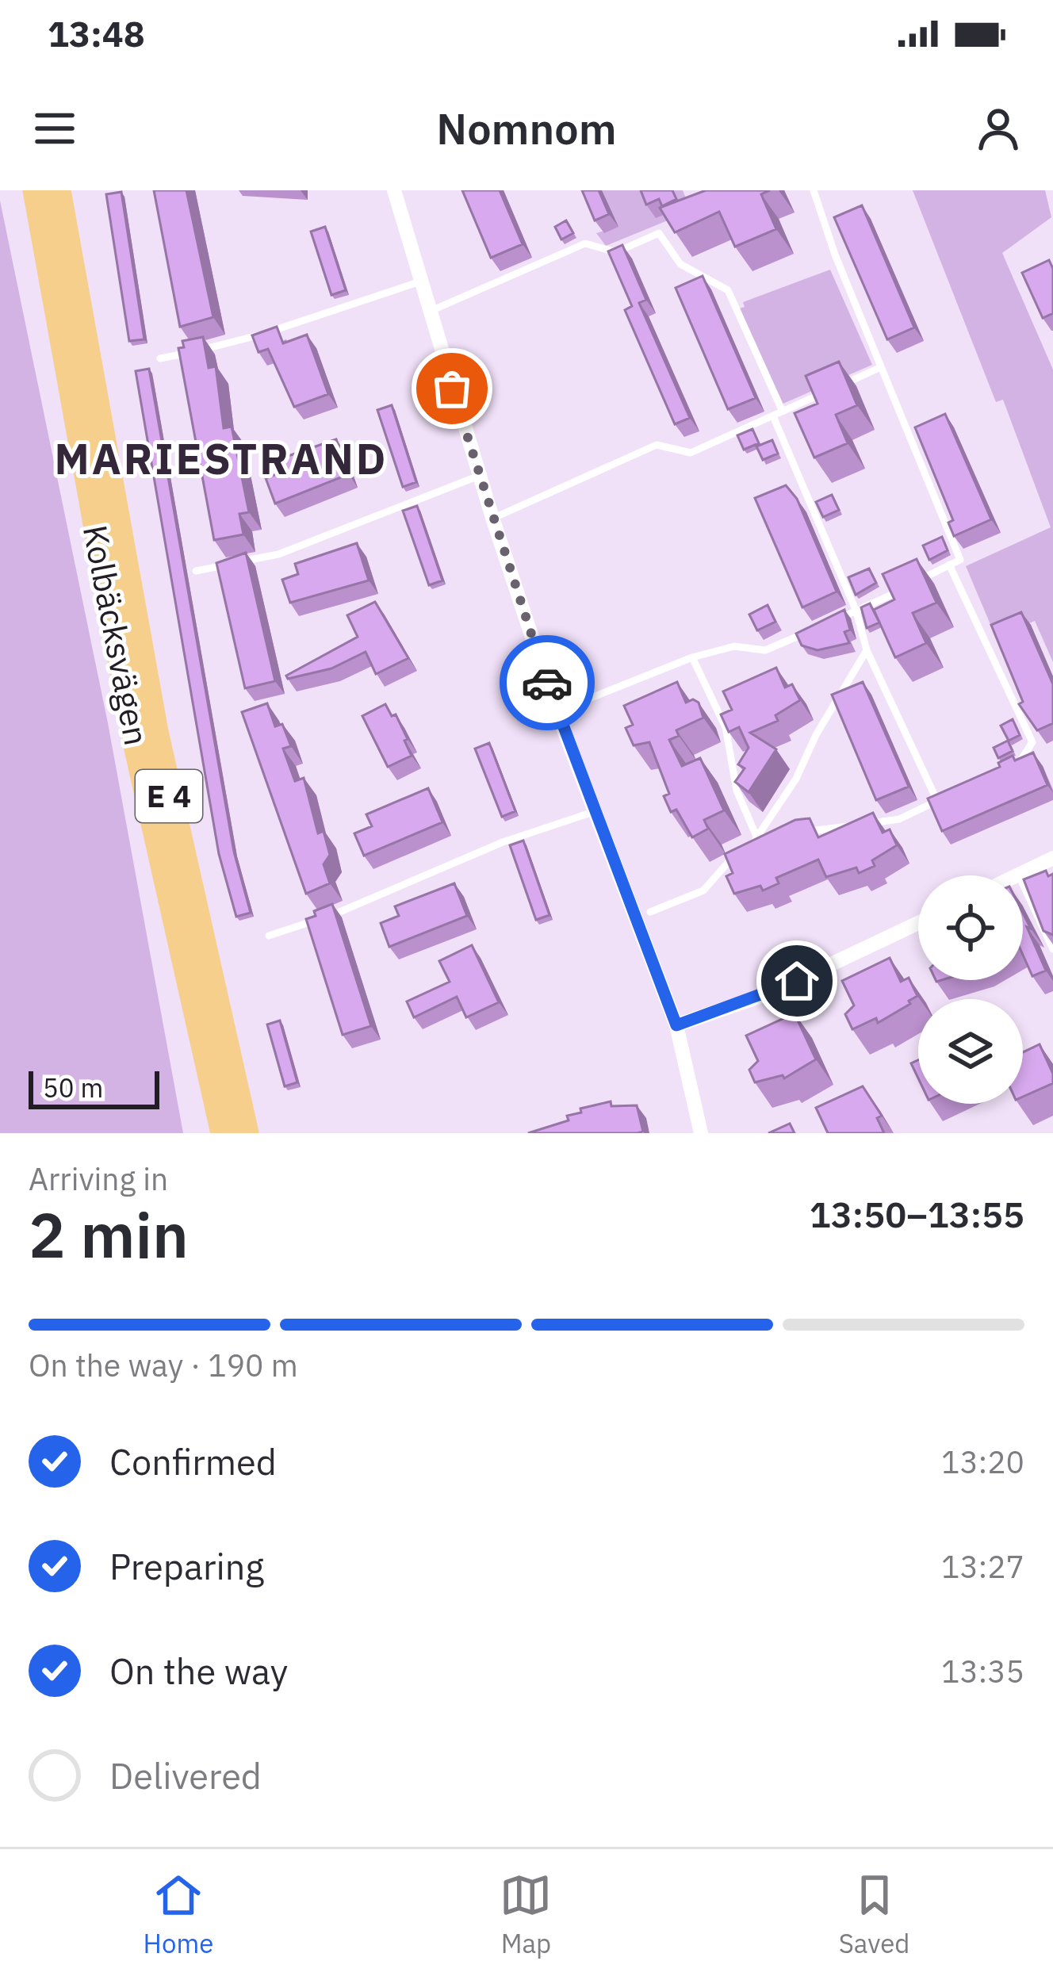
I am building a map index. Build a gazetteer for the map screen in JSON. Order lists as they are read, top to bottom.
{
  "streets": {
    "highway": ["Kolbäcksvägen", "E 4"]
  },
  "districts": ["MARIESTRAND"],
  "scale_bar": "50 m",
  "page": {
    "status": "13:48",
    "header": "Nomnom",
    "scale": "50 m",
    "heading": ["2 min", "Arriving in", "13:50–13:55"],
    "bar": "On the way · 190 m",
    "list": [
      ["Confirmed", "13:20"],
      ["Preparing", "13:27"],
      ["On the way", "13:35"],
      "Delivered"
    ],
    "tabs": ["Home", "Map", "Saved"]
  }
}
